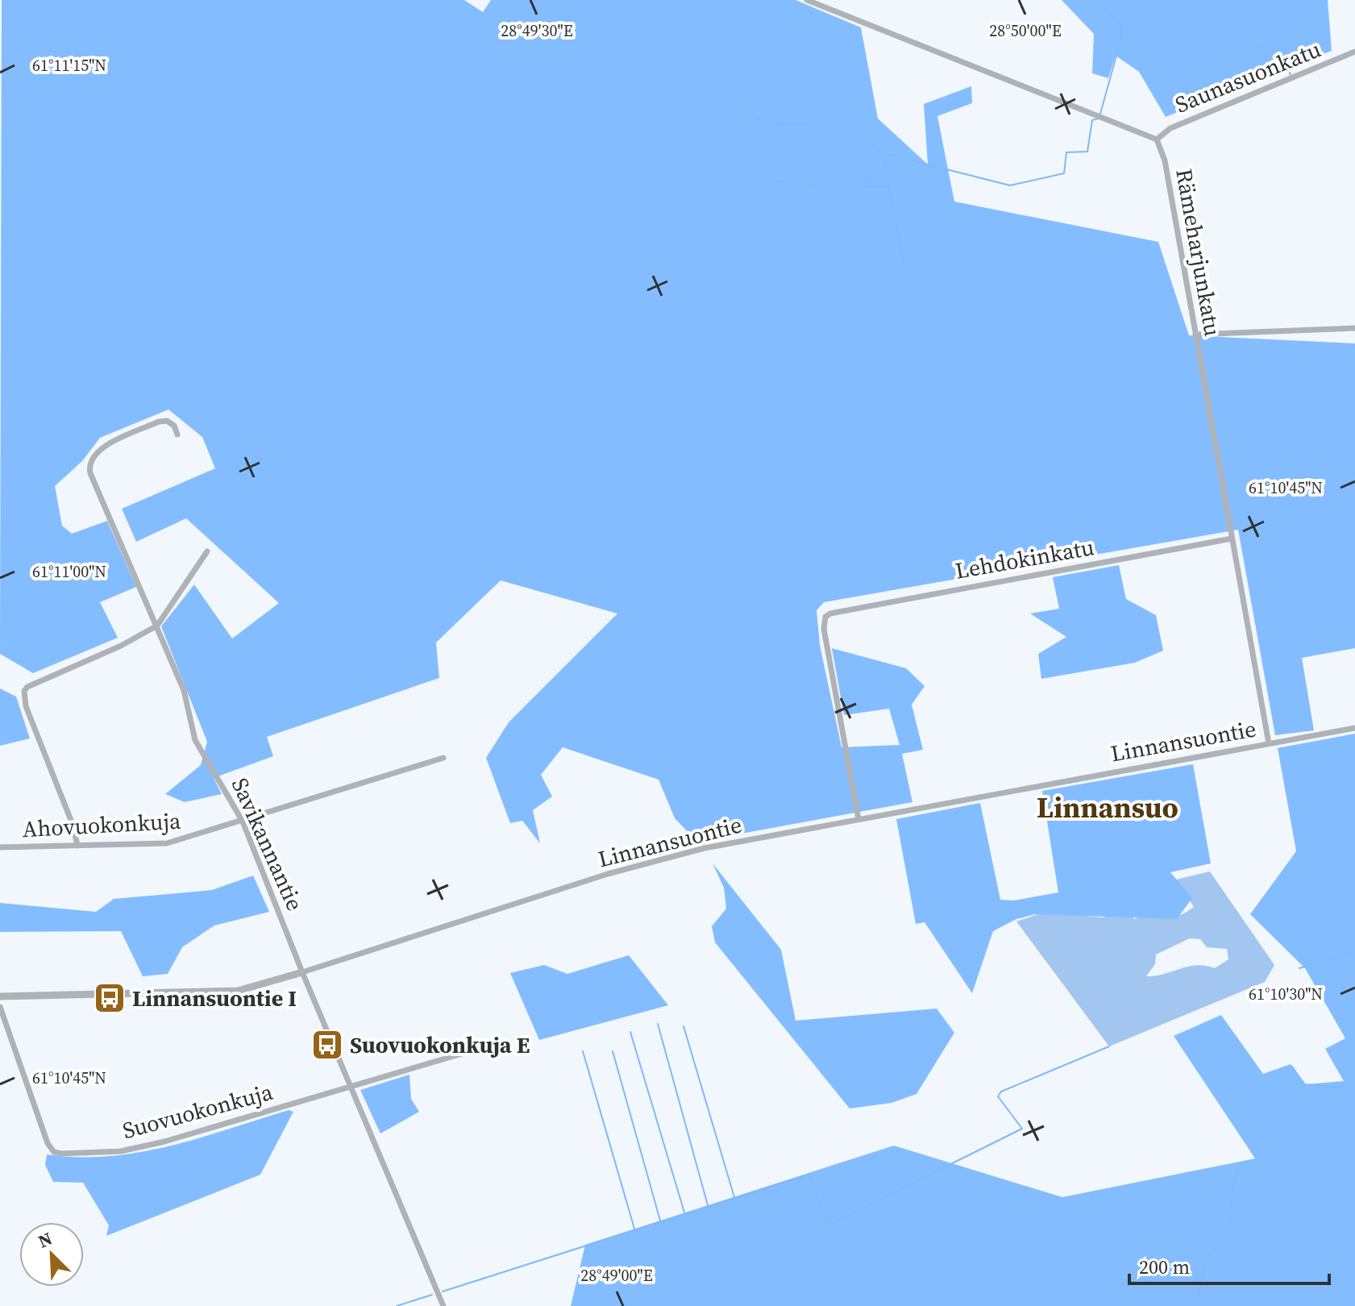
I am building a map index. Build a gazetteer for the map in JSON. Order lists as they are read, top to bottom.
{
  "streets": {
    "street": [
      "Saunasuonkatu",
      "Rämeharjunkatu",
      "Lehdokinkatu",
      "Linnansuontie",
      "Ahovuokonkuja",
      "Savikannantie",
      "Suovuokonkuja"
    ]
  },
  "crossings": [
    ["Saunasuonkatu", "Rämeharjunkatu"],
    ["Rämeharjunkatu", "Lehdokinkatu"],
    ["Rämeharjunkatu", "Linnansuontie"],
    ["Lehdokinkatu", "Linnansuontie"],
    ["Linnansuontie", "Savikannantie"],
    ["Ahovuokonkuja", "Savikannantie"],
    ["Savikannantie", "Suovuokonkuja"]
  ],
  "districts": ["Linnansuo"],
  "places": {
    "bus stop": ["Linnansuontie I", "Suovuokonkuja E"]
  },
  "scale_bar": "200 m",
  "north": "top left",
  "coordinates": [
    "28°49'30\"E",
    "28°50'00\"E",
    "61°11'15\"N",
    "61°10'45\"N",
    "61°11'00\"N",
    "61°10'30\"N",
    "28°49'00\"E"
  ]
}
